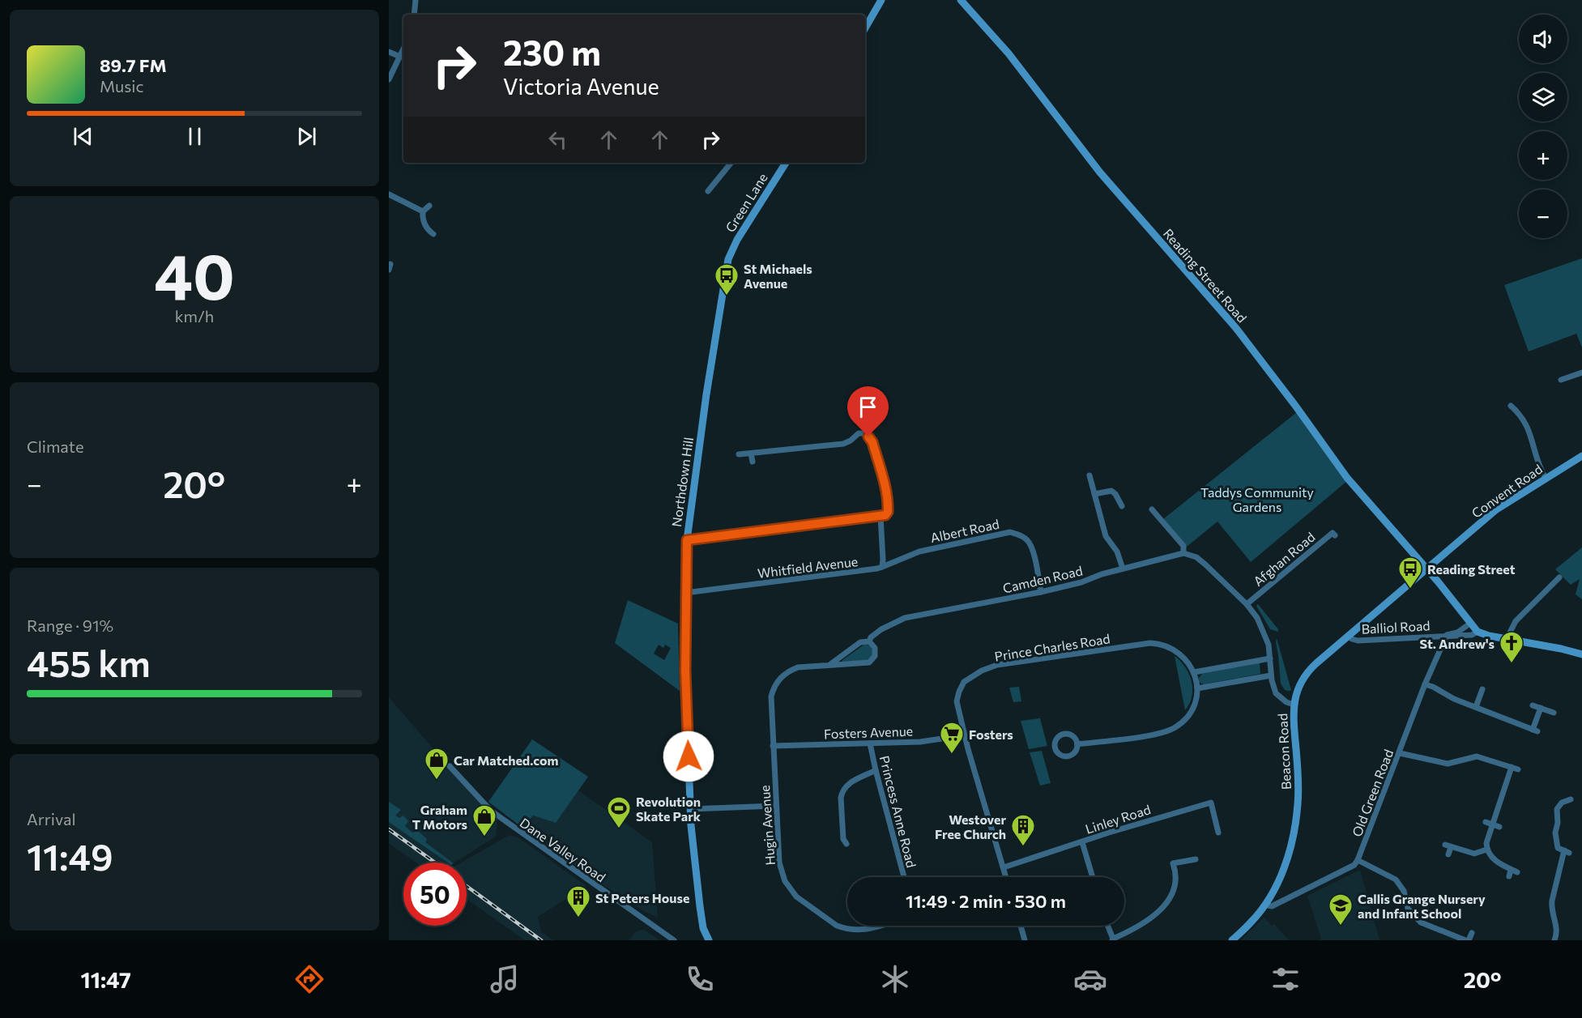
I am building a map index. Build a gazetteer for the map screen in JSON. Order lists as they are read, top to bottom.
{
  "streets": {
    "street": [
      "Green Lane",
      "Reading Street Road",
      "Northdown Hill",
      "Convent Road",
      "Albert Road",
      "Afghan Road",
      "Whitfield Avenue",
      "Camden Road",
      "Balliol Road",
      "Prince Charles Road",
      "Fosters Avenue",
      "Beacon Road",
      "Old Green Road",
      "Princess Anne Road",
      "Linley Road",
      "Hugin Avenue",
      "Dane Valley Road"
    ]
  },
  "crossings": [
    ["Green Lane", "Northdown Hill"],
    ["Reading Street Road", "Convent Road"],
    ["Reading Street Road", "Beacon Road"],
    ["Northdown Hill", "Whitfield Avenue"],
    ["Convent Road", "Beacon Road"],
    ["Albert Road", "Whitfield Avenue"],
    ["Albert Road", "Camden Road"],
    ["Camden Road", "Hugin Avenue"],
    ["Balliol Road", "Beacon Road"],
    ["Balliol Road", "Old Green Road"],
    ["Prince Charles Road", "Fosters Avenue"],
    ["Prince Charles Road", "Linley Road"],
    ["Fosters Avenue", "Princess Anne Road"],
    ["Fosters Avenue", "Hugin Avenue"]
  ],
  "parks": ["Taddys Community Gardens"],
  "places": {
    "bus stop": ["St Michaels Avenue", "Reading Street"],
    "church": ["St. Andrew's"],
    "supermarket": ["Fosters"],
    "shop": ["Car Matched.com", "Graham T Motors"],
    "sports": ["Revolution Skate Park"],
    "building": ["Westover Free Church", "St Peters House"],
    "school or university": ["Callis Grange Nursery and Infant School"]
  },
  "page": {
    "map_buttons": ["+", "−"],
    "turn": ["230 m", "Victoria Avenue"],
    "song": ["89.7 FM", "Music"],
    "tile": [
      ["40", "km/h"],
      "Climate",
      ["Range · 91%", "455 km"],
      ["Arrival", "11:49"]
    ],
    "heat": ["−", "20°", "+"],
    "limit": "50",
    "trip": "11:49 · 2 min · 530 m",
    "tabs": ["11:47", "20°"]
  }
}
